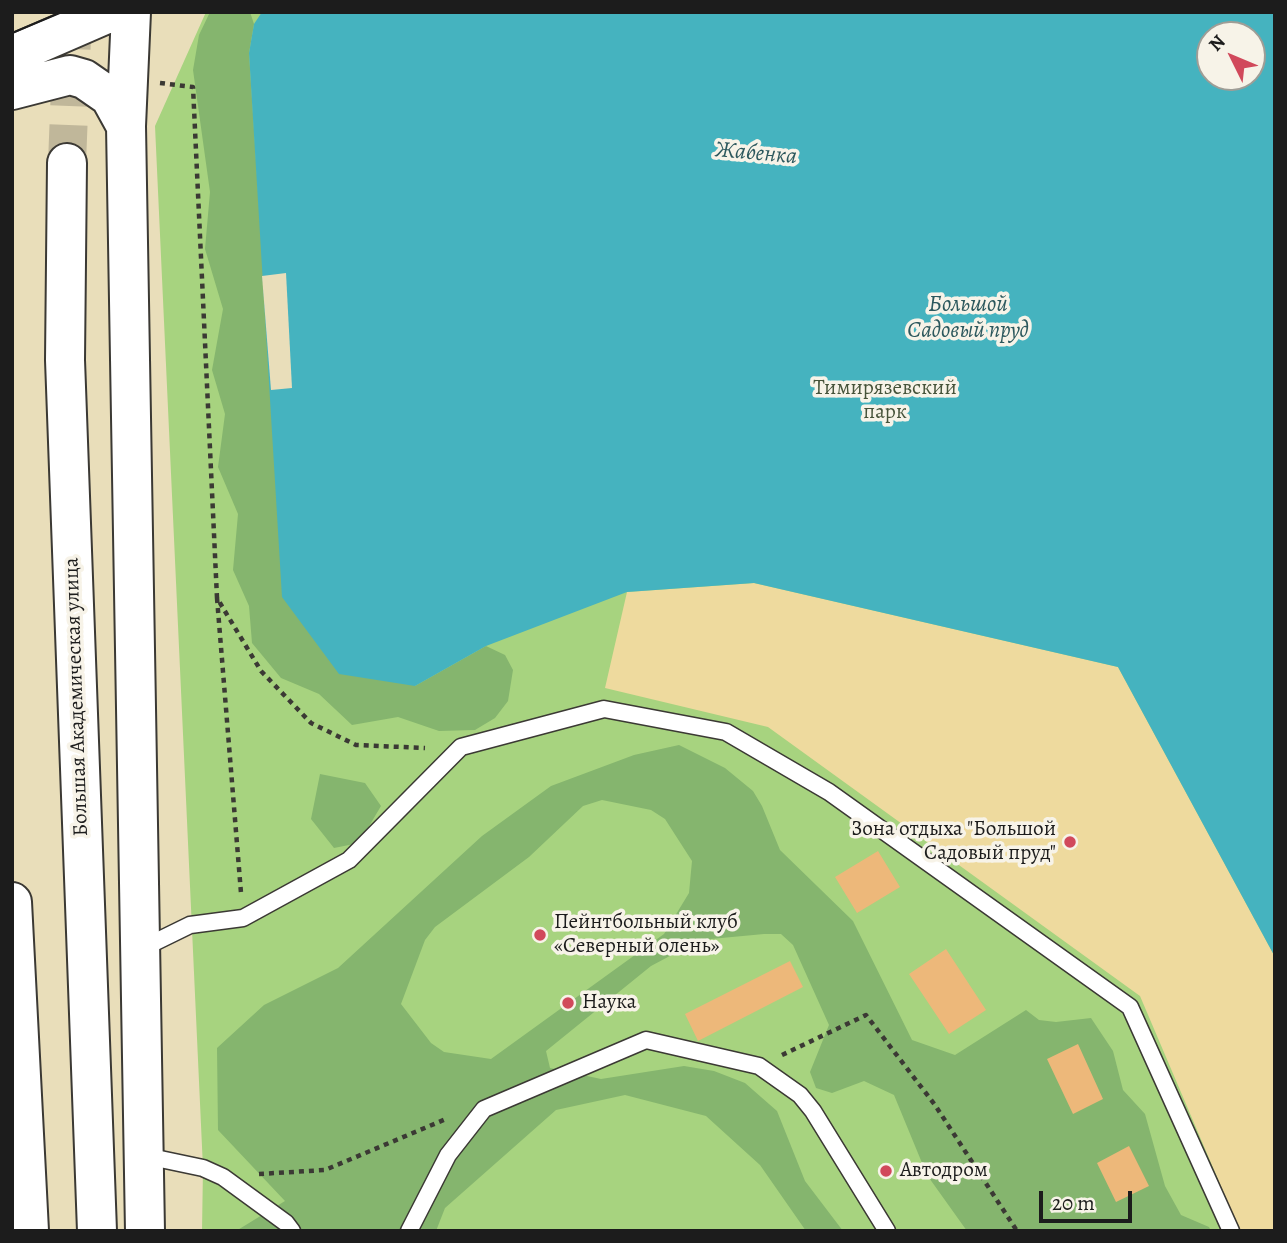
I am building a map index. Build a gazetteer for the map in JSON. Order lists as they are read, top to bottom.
{
  "streets": {
    "main road": ["Большая Академическая улица"]
  },
  "water": ["Жабенка", "Большой Садовый пруд"],
  "parks": ["Тимирязевский парк"],
  "places": [
    "Зона отдыха \"Большой Садовый пруд\"",
    "Пейнтбольный клуб «Северный олень»",
    "Наука",
    "Автодром"
  ],
  "scale_bar": "20 m",
  "north": "top left"
}
